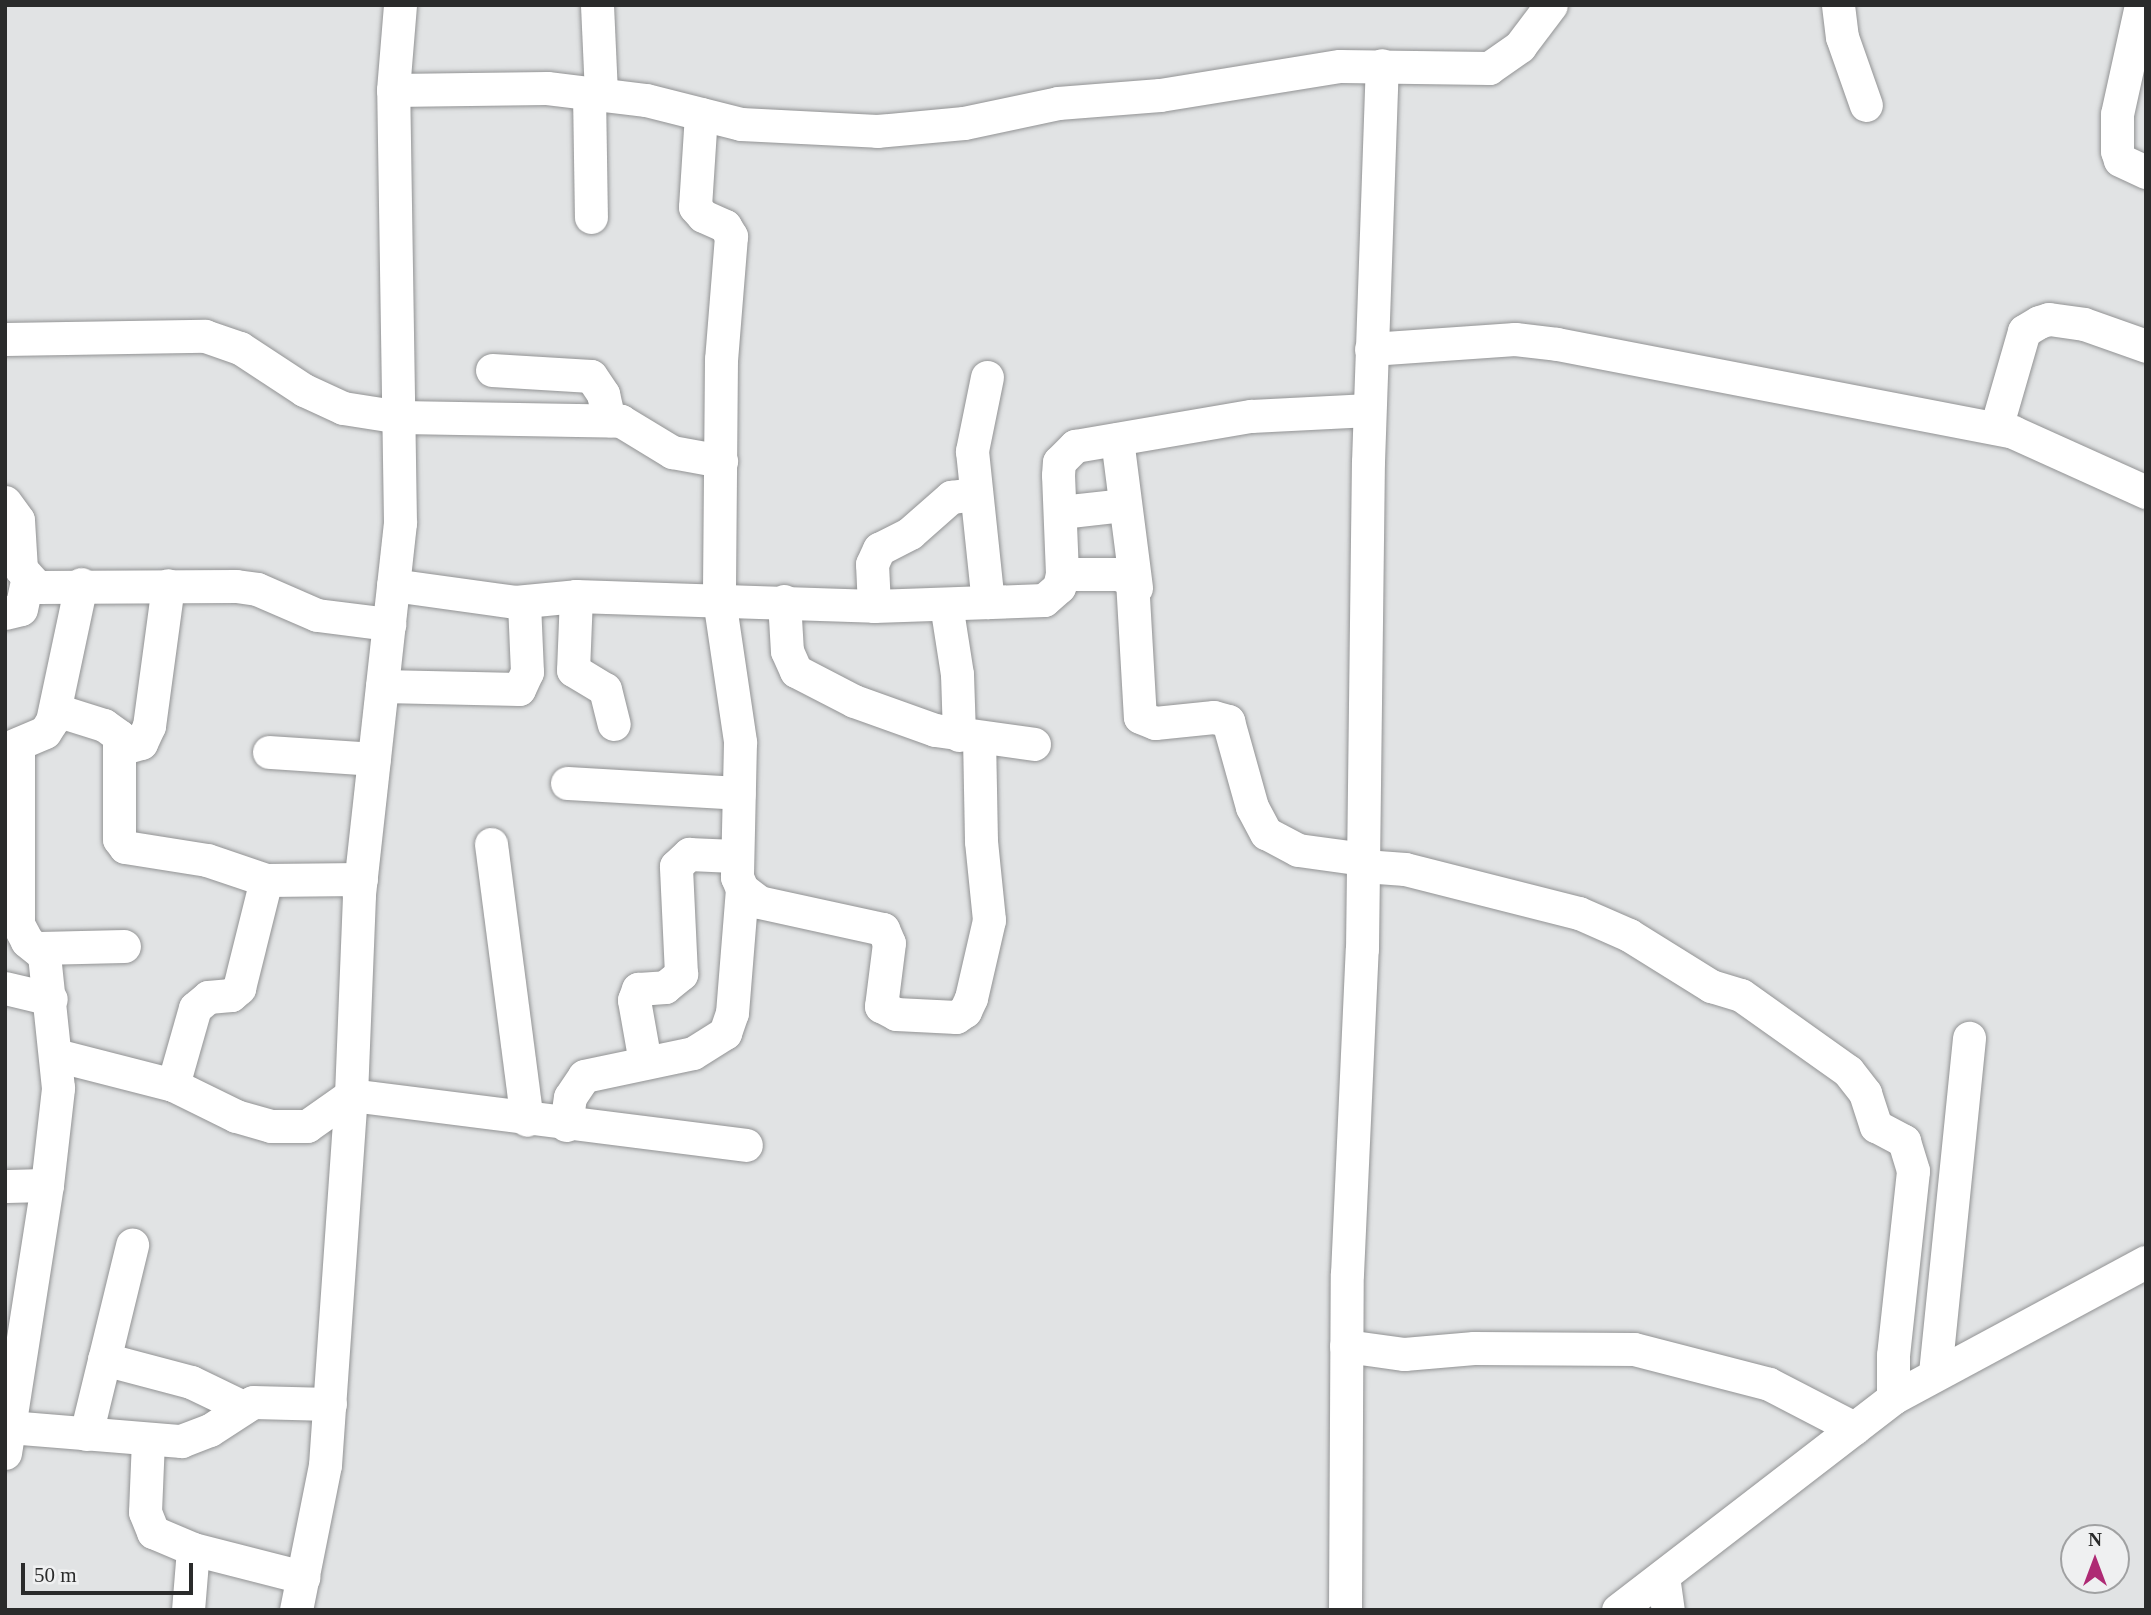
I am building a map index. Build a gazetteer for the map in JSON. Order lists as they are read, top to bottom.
{
  "scale_bar": "50 m",
  "north": "top"
}
